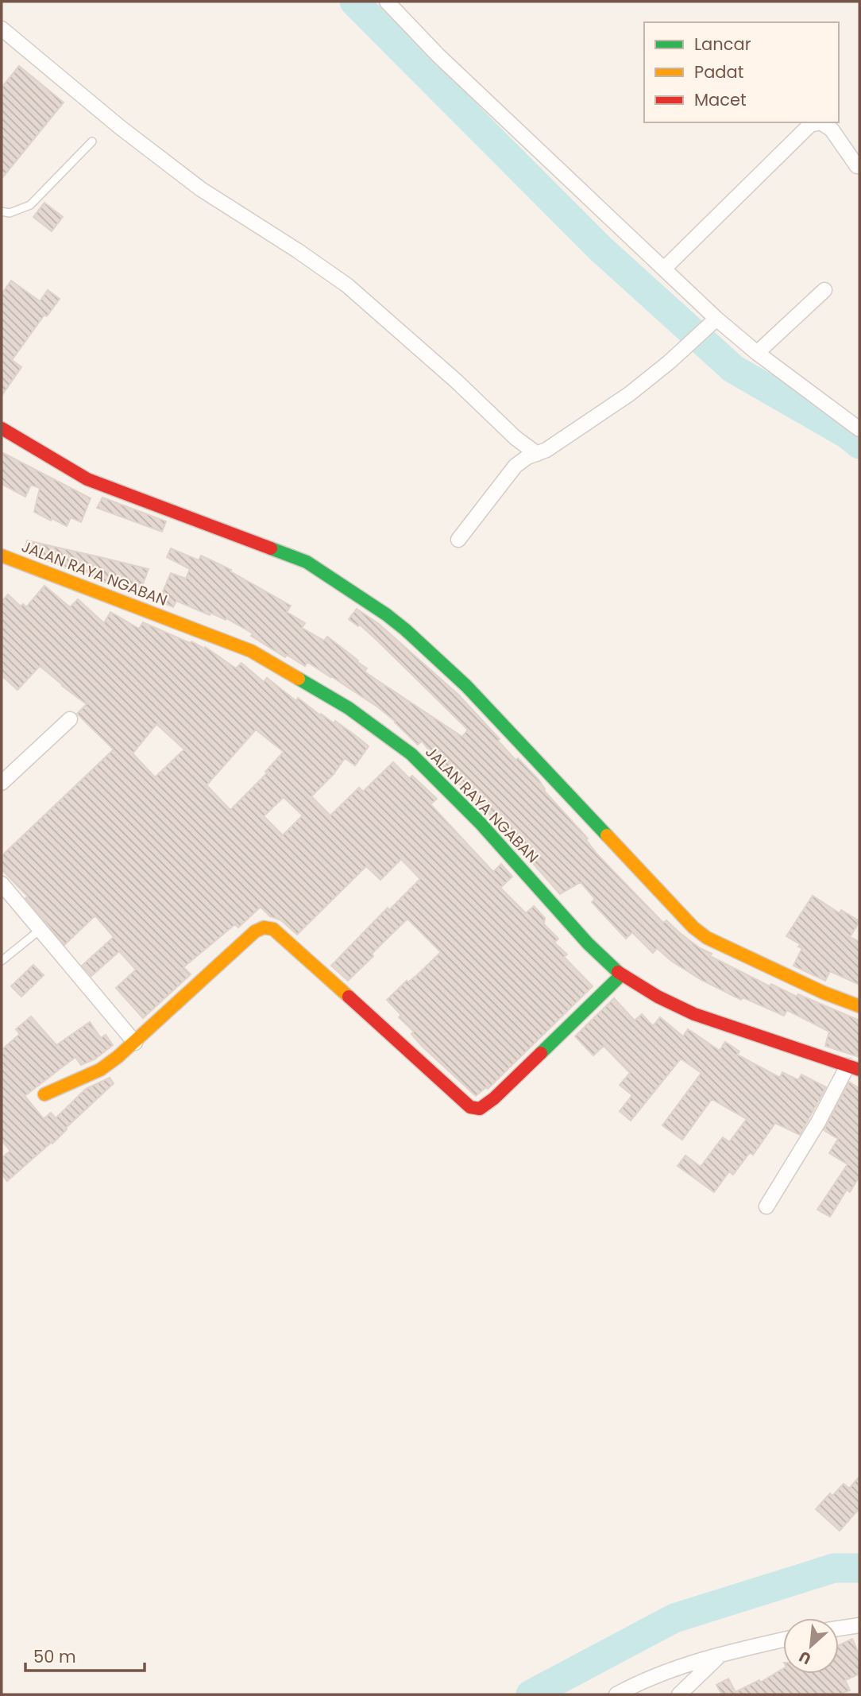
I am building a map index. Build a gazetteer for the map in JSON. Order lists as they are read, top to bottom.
{
  "streets": {
    "street": ["JALAN RAYA NGABAN"]
  },
  "legend": ["Lancar", "Padat", "Macet"],
  "scale_bar": "50 m",
  "north": "bottom left"
}
